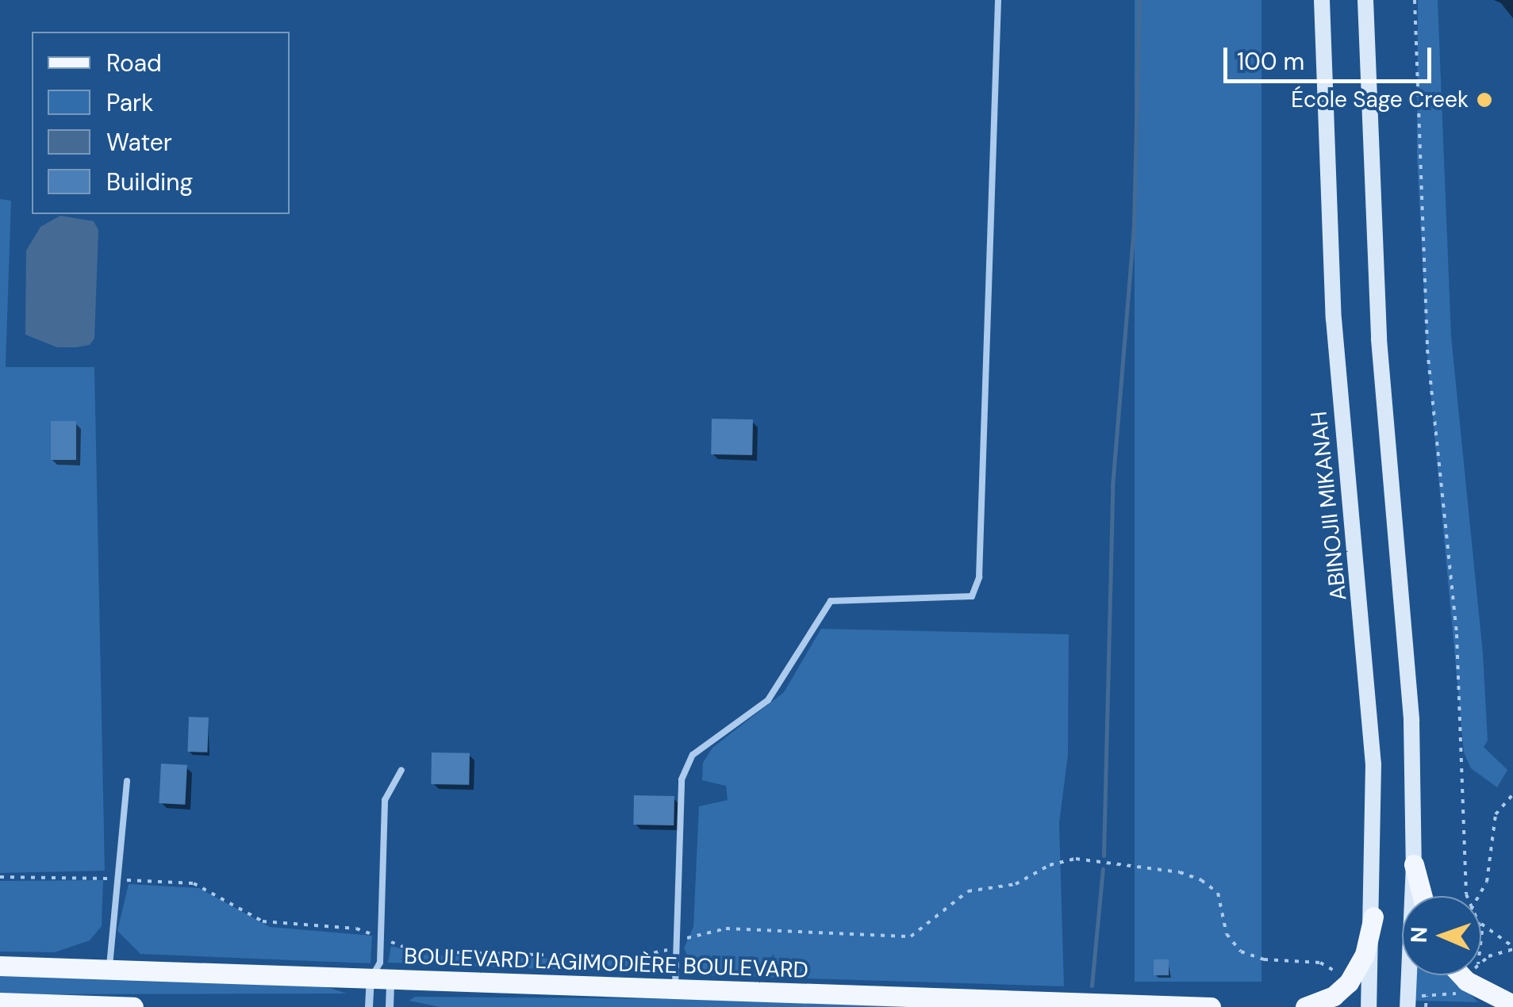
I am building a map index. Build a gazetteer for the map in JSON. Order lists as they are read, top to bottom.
{
  "streets": {
    "main road": ["BOULEVARD LAGIMODIÈRE BOULEVARD"],
    "street": ["ABINOJII MIKANAH"]
  },
  "places": ["École Sage Creek"],
  "legend": [
    "Road",
    "Park",
    "Water",
    "Building"
  ],
  "scale_bar": "100 m",
  "north": "left"
}
